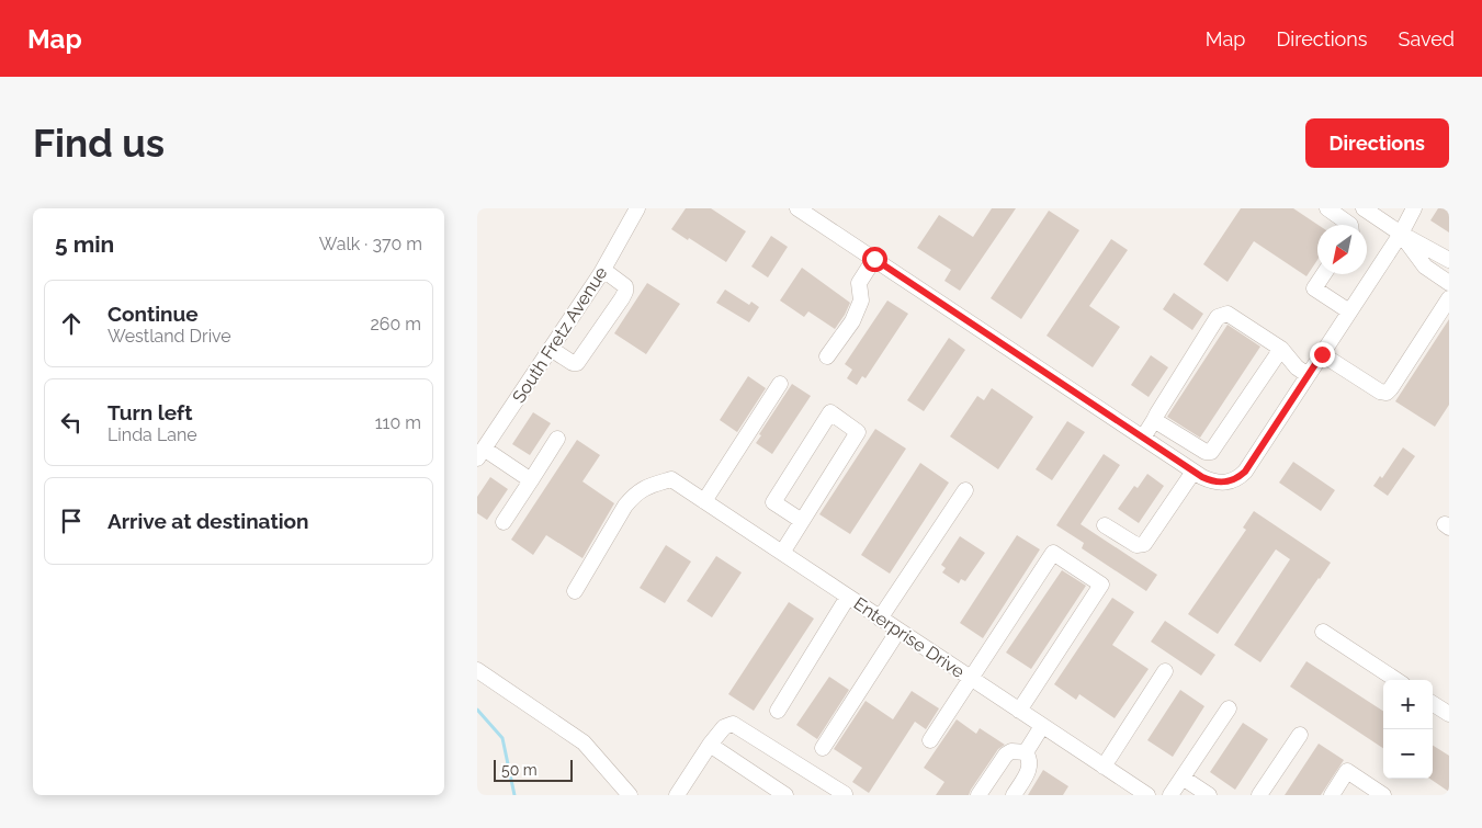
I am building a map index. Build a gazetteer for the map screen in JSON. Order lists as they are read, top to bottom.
{
  "streets": {
    "street": ["South Fretz Avenue", "Enterprise Drive"]
  },
  "scale_bar": "50 m",
  "north": "bottom left",
  "page": {
    "header": "Map",
    "nav": ["Map", "Directions", "Saved"],
    "buttons": "Directions",
    "title": "Find us",
    "heading": ["5 min", "Walk · 370 m"],
    "list": [
      ["Continue", "Westland Drive", "260 m"],
      ["Turn left", "Linda Lane", "110 m"],
      "Arrive at destination"
    ],
    "map_buttons": ["+", "−"],
    "scale": "50 m"
  }
}
